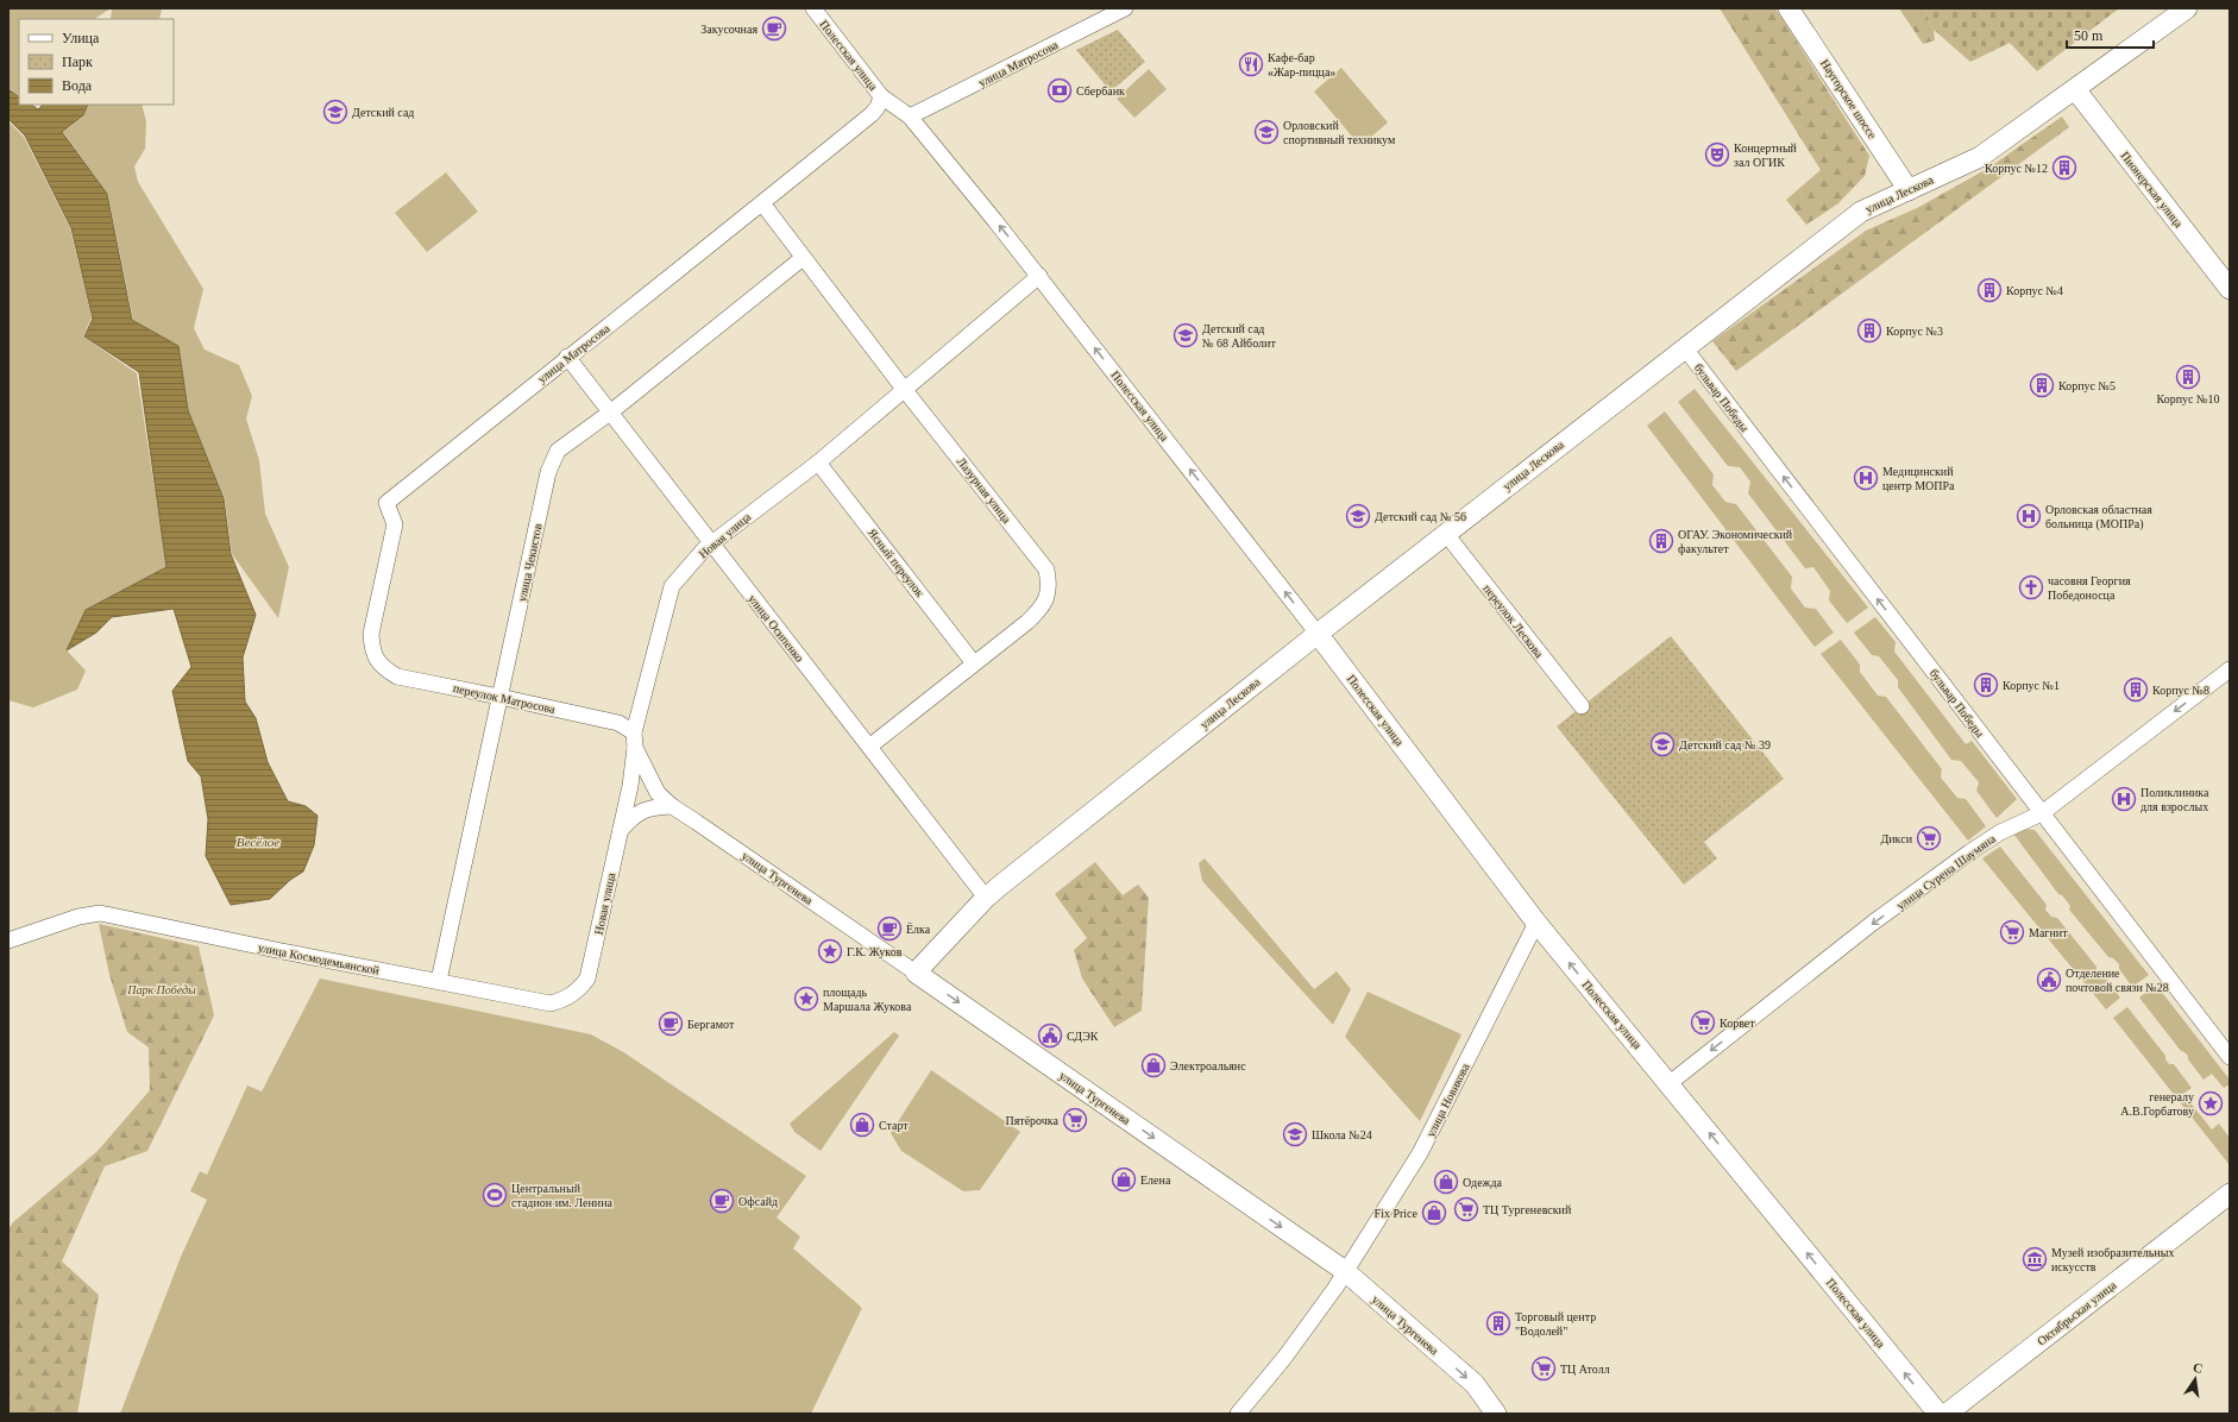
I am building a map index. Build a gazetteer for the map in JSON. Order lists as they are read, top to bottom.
{
  "streets": {
    "main road": [
      "Полесская улица",
      "Наугорское шоссе",
      "Пионерская улица",
      "улица Лескова",
      "улица Тургенева",
      "Октябрьская улица"
    ],
    "street": [
      "улица Матросова",
      "бульвар Победы",
      "Лазурная улица",
      "Новая улица",
      "улица Чекистов",
      "Ясный переулок",
      "переулок Лескова",
      "улица Осипенко",
      "переулок Матросова",
      "улица Сурена Шаумяна",
      "улица Космодемьянской",
      "улица Новикова"
    ]
  },
  "crossings": [
    ["Полесская улица", "улица Матросова"],
    ["Полесская улица", "улица Лескова"],
    ["Полесская улица", "Новая улица"],
    ["Полесская улица", "улица Сурена Шаумяна"],
    ["Полесская улица", "улица Новикова"],
    ["улица Матросова", "Лазурная улица"],
    ["улица Матросова", "улица Осипенко"],
    ["улица Матросова", "переулок Матросова"],
    ["Наугорское шоссе", "улица Лескова"],
    ["Пионерская улица", "улица Лескова"],
    ["улица Лескова", "бульвар Победы"],
    ["улица Лескова", "переулок Лескова"],
    ["улица Лескова", "улица Осипенко"],
    ["улица Лескова", "улица Тургенева"],
    ["бульвар Победы", "улица Сурена Шаумяна"],
    ["Лазурная улица", "Новая улица"],
    ["Лазурная улица", "улица Чекистов"],
    ["Лазурная улица", "Ясный переулок"],
    ["Лазурная улица", "улица Осипенко"],
    ["Новая улица", "Ясный переулок"],
    ["Новая улица", "улица Осипенко"],
    ["Новая улица", "переулок Матросова"],
    ["Новая улица", "улица Тургенева"],
    ["Новая улица", "улица Космодемьянской"],
    ["улица Чекистов", "улица Осипенко"],
    ["улица Чекистов", "переулок Матросова"],
    ["улица Чекистов", "улица Космодемьянской"],
    ["переулок Матросова", "улица Тургенева"],
    ["улица Тургенева", "улица Новикова"]
  ],
  "one_way": [
    "Полесская улица",
    "бульвар Победы",
    "улица Сурена Шаумяна",
    "улица Тургенева"
  ],
  "water": ["Весёлое"],
  "parks": ["Парк Победы"],
  "places": {
    "cafe": [
      "Закусочная",
      "Ёлка",
      "Бергамот",
      "Офсайд"
    ],
    "restaurant": ["Кафе-бар «Жар-пицца»"],
    "bank": ["Сбербанк"],
    "school or university": [
      "Детский сад",
      "Орловский спортивный техникум",
      "Детский сад № 68 Айболит",
      "Детский сад № 56",
      "Детский сад № 39",
      "Школа №24"
    ],
    "theatre": ["Концертный зал ОГИК"],
    "building": [
      "Корпус №12",
      "Корпус №4",
      "Корпус №3",
      "Корпус №10",
      "Корпус №5",
      "ОГАУ. Экономический факультет",
      "Корпус №1",
      "Корпус №8",
      "Торговый центр \"Водолей\""
    ],
    "hospital": ["Медицинский центр МОПРа", "Орловская областная больница (МОПРа)", "Поликлиника для взрослых"],
    "church": ["часовня Георгия Победоносца"],
    "supermarket": [
      "Дикси",
      "Магнит",
      "Корвет",
      "Пятёрочка",
      "ТЦ Тургеневский",
      "ТЦ Атолл"
    ],
    "place": ["Г.К. Жуков", "площадь Маршала Жукова", "генералу А.В.Горбатову"],
    "public building": ["Отделение почтовой связи №28", "СДЭК"],
    "shop": [
      "Электроальянс",
      "Старт",
      "Елена",
      "Одежда",
      "Fix Price"
    ],
    "sports": ["Центральный стадион им. Ленина"],
    "museum": ["Музей изобразительных искусств"]
  },
  "legend": ["Улица", "Парк", "Вода"],
  "scale_bar": "50 m",
  "north": "top"
}
